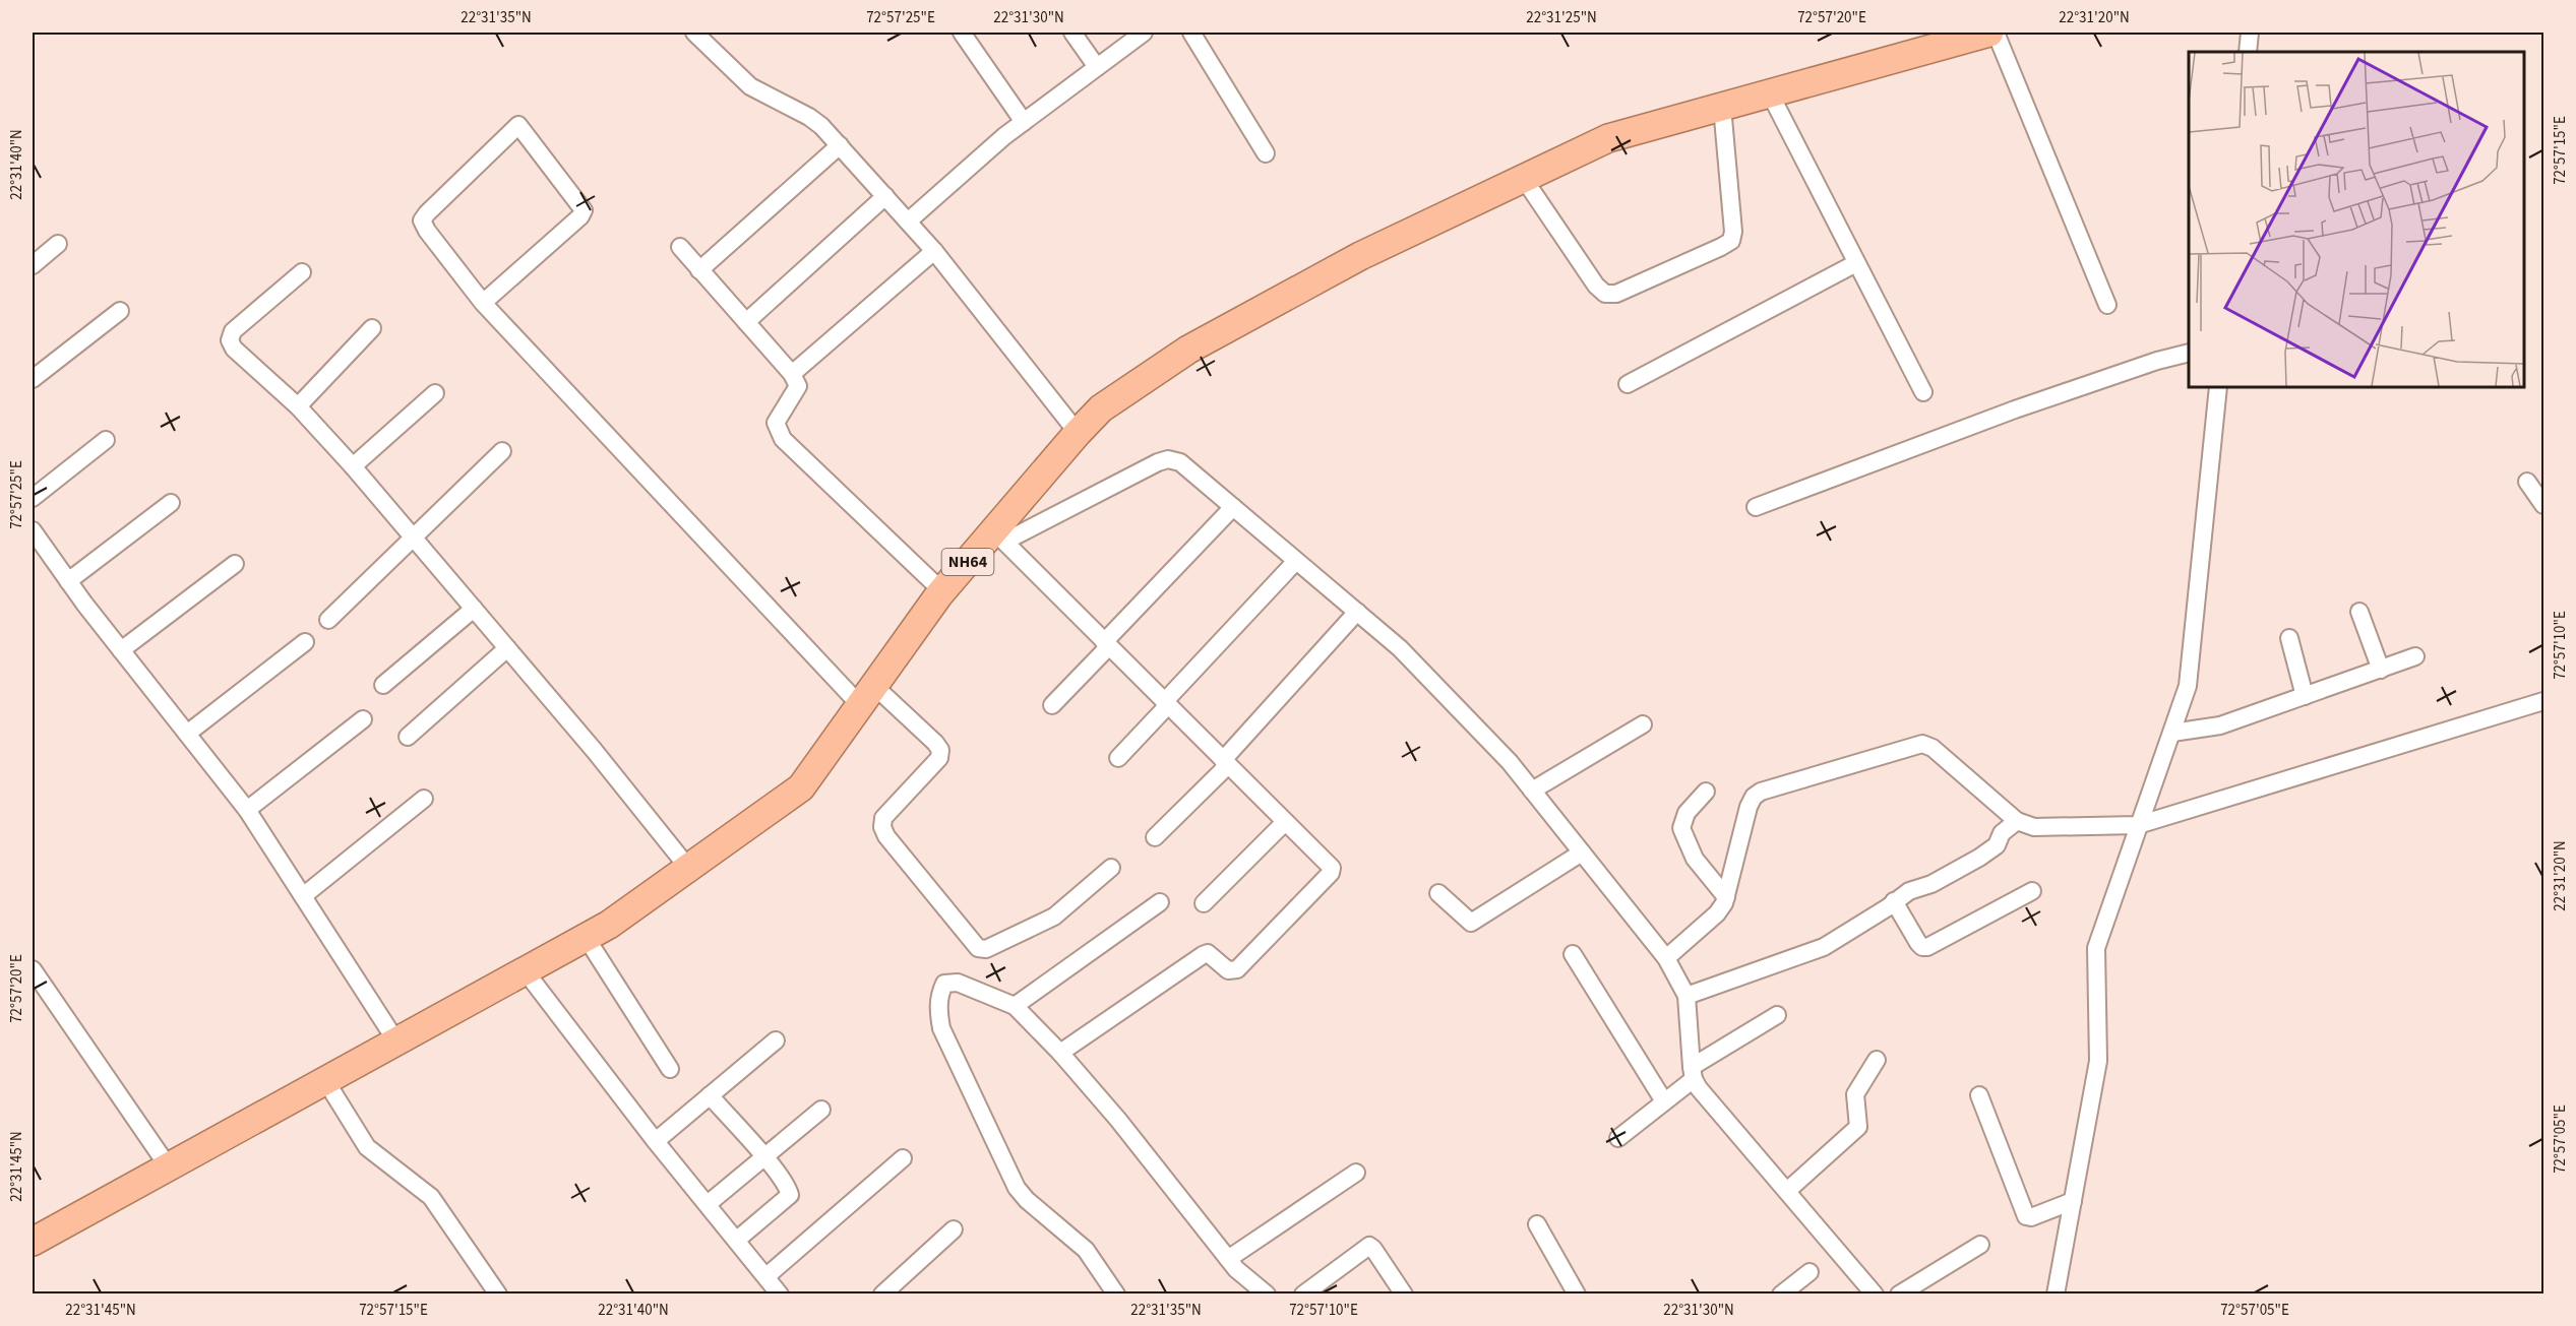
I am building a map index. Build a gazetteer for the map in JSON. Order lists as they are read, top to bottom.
{
  "streets": {
    "highway": ["NH64"]
  },
  "coordinates": [
    "22°31'35\"N",
    "72°57'25\"E",
    "22°31'30\"N",
    "22°31'25\"N",
    "72°57'20\"E",
    "22°31'20\"N",
    "72°57'15\"E",
    "22°31'40\"N",
    "72°57'10\"E",
    "72°57'05\"E",
    "22°31'45\"N"
  ]
}
